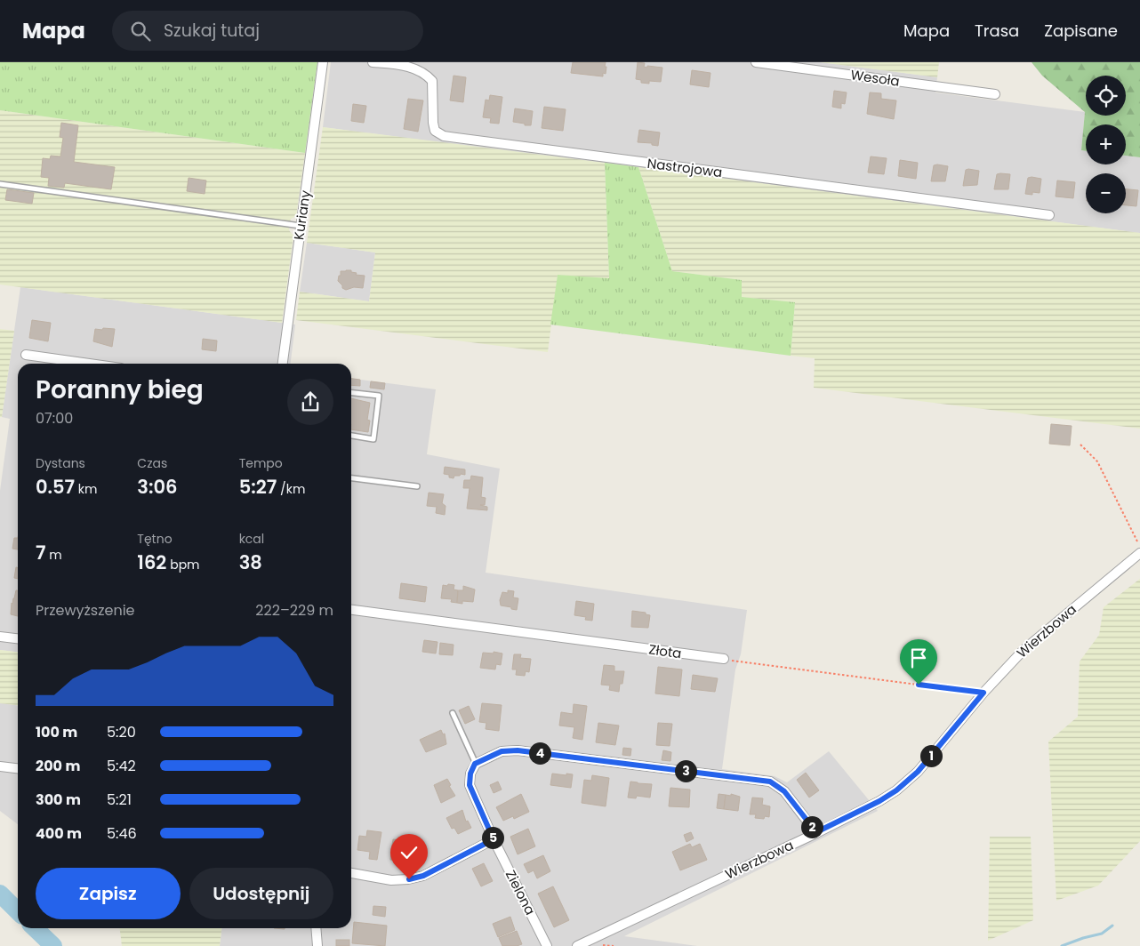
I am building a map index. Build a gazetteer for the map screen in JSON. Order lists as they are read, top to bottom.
{
  "streets": {
    "street": [
      "Wesoła",
      "Nastrojowa",
      "Kuriany",
      "Wierzbowa",
      "Złota",
      "Zielona"
    ]
  },
  "page": {
    "header": "Mapa",
    "search": "Szukaj tutaj",
    "nav": ["Mapa", "Trasa", "Zapisane"],
    "map_buttons": ["+", "−"],
    "heading": ["Poranny bieg", "07:00"],
    "stats": [
      ["Dystans", "0.57 km"],
      ["Czas", "3:06"],
      ["Tempo", "5:27 /km"],
      ["7 m"],
      ["Tętno", "162 bpm"],
      ["kcal", "38"]
    ],
    "chart": ["Przewyższenie", "222–229 m"],
    "list": [
      {
        "name": "100 m",
        "note": "5:20"
      },
      {
        "name": "200 m",
        "note": "5:42"
      },
      {
        "name": "300 m",
        "note": "5:21"
      },
      {
        "name": "400 m",
        "note": "5:46"
      }
    ],
    "pins": [
      "4",
      "1",
      "3",
      "2",
      "5"
    ],
    "buttons": ["Zapisz", "Udostępnij"]
  }
}
